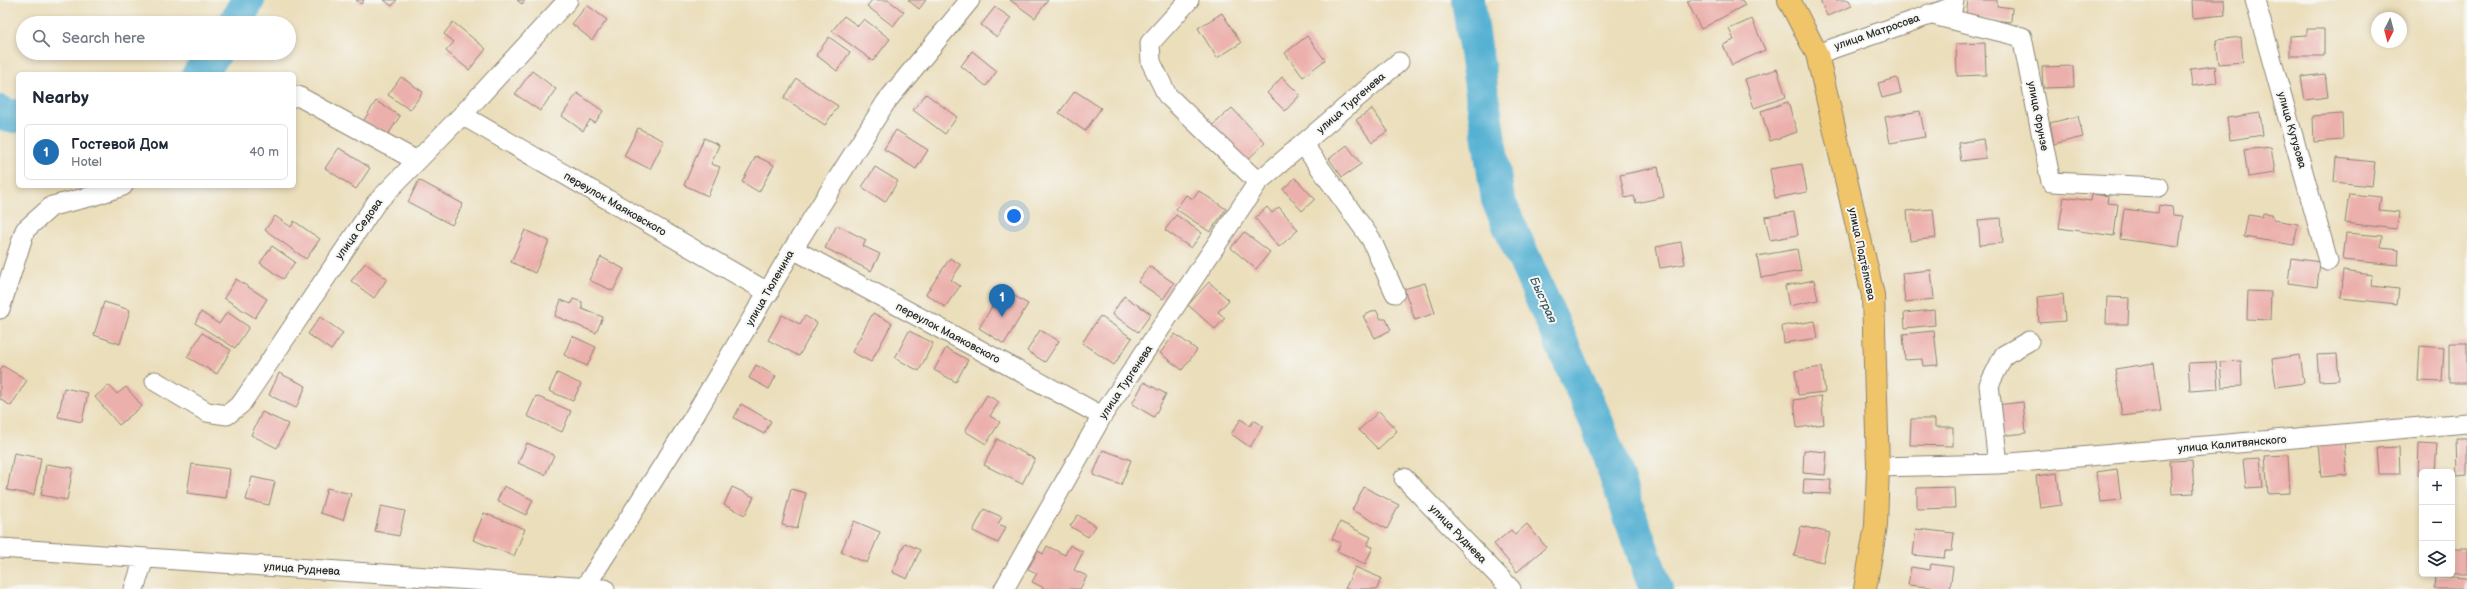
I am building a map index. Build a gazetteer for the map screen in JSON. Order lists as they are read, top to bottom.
{
  "streets": {
    "main road": ["улица Подтёлкова"],
    "street": [
      "улица Матросова",
      "улица Тургенева",
      "улица Фрунзе",
      "улица Кутузова",
      "переулок Маяковского",
      "улица Седова",
      "улица Тюленина",
      "улица Калитвянского",
      "улица Руднева"
    ]
  },
  "crossings": [
    ["улица Матросова", "улица Фрунзе"],
    ["улица Матросова", "улица Подтёлкова"],
    ["улица Тургенева", "переулок Маяковского"],
    ["переулок Маяковского", "улица Седова"],
    ["переулок Маяковского", "улица Тюленина"],
    ["улица Подтёлкова", "улица Калитвянского"],
    ["улица Тюленина", "улица Руднева"]
  ],
  "water": ["Быстрая"],
  "north": "bottom",
  "page": {
    "search": "Search here",
    "heading": "Nearby",
    "list": [
      {
        "mark": "1",
        "name": "Гостевой Дом",
        "note": "Hotel",
        "value": "40 m"
      }
    ],
    "pins": "1",
    "map_buttons": ["+", "−"]
  }
}
